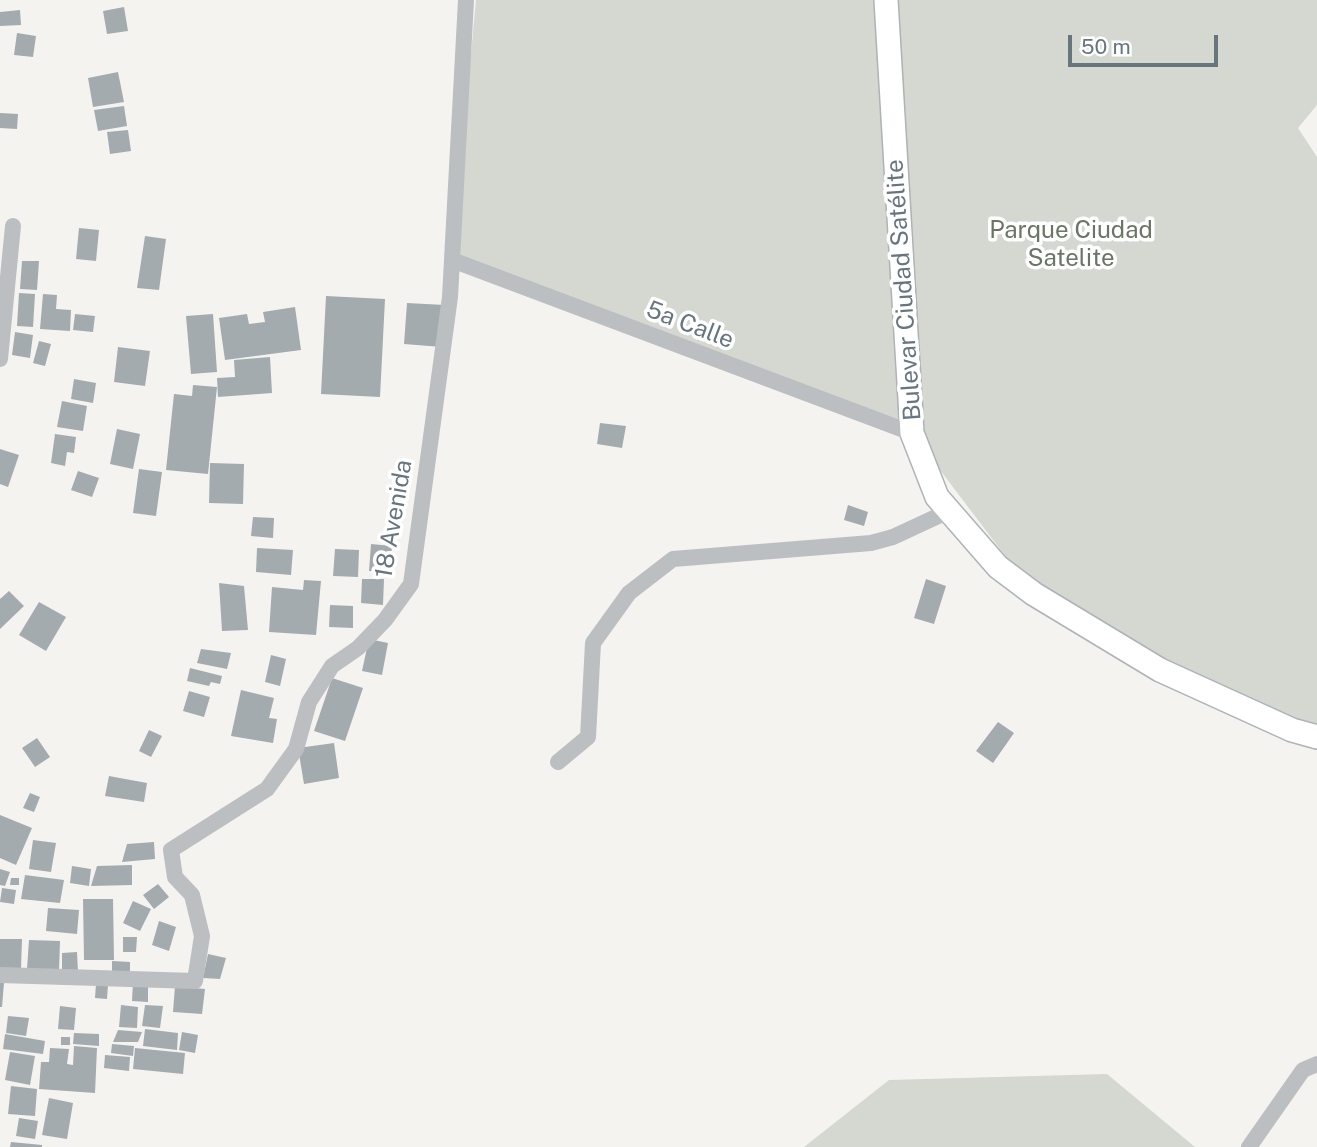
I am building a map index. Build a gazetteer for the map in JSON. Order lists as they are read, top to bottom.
{
  "streets": {
    "street": ["Bulevar Ciudad Satélite", "5a Calle", "18 Avenida"]
  },
  "crossings": [
    ["Bulevar Ciudad Satélite", "5a Calle"],
    ["5a Calle", "18 Avenida"]
  ],
  "parks": ["Parque Ciudad Satelite"],
  "scale_bar": "50 m"
}
